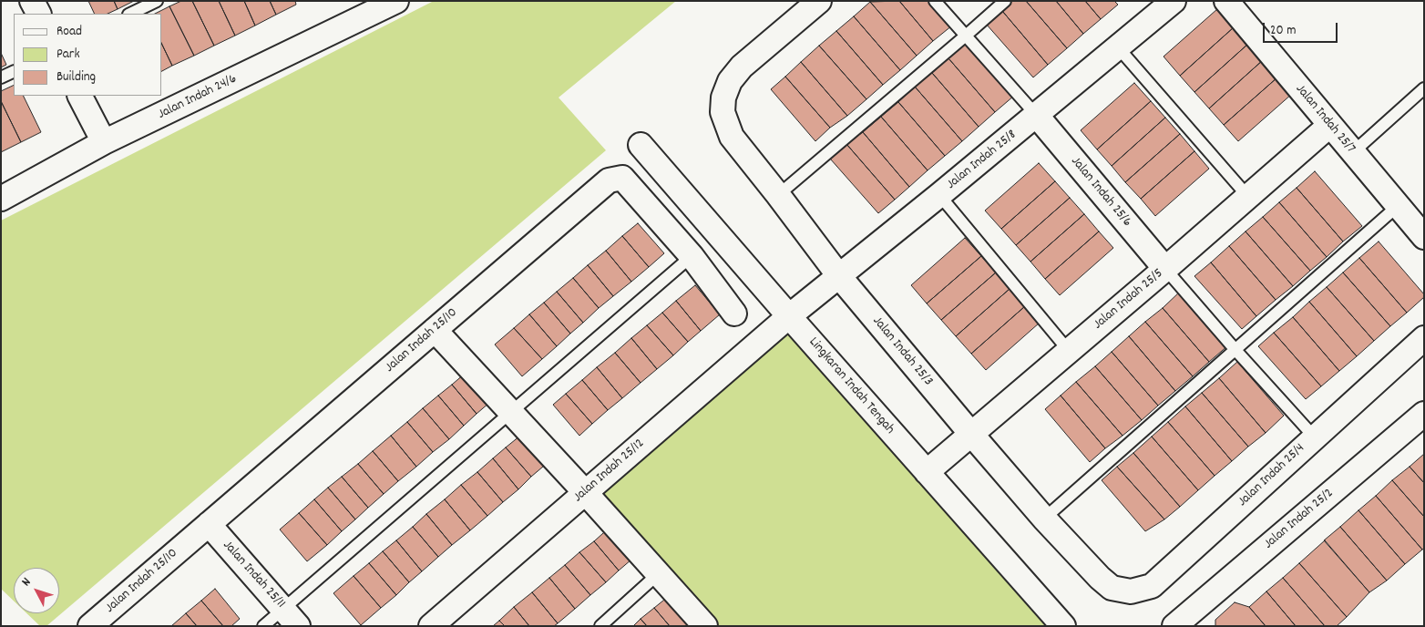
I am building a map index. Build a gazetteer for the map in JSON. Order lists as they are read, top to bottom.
{
  "streets": {
    "street": [
      "Jalan Indah 24/6",
      "Jalan Indah 25/7",
      "Jalan Indah 25/8",
      "Jalan Indah 25/6",
      "Jalan Indah 25/5",
      "Jalan Indah 25/10",
      "Jalan Indah 25/3",
      "Lingkaran Indah Tengah",
      "Jalan Indah 25/12",
      "Jalan Indah 25/4",
      "Jalan Indah 25/2",
      "Jalan Indah 25/11"
    ]
  },
  "crossings": [
    ["Jalan Indah 25/7", "Jalan Indah 25/5"],
    ["Jalan Indah 25/8", "Jalan Indah 25/6"],
    ["Jalan Indah 25/8", "Jalan Indah 25/3"],
    ["Jalan Indah 25/8", "Lingkaran Indah Tengah"],
    ["Jalan Indah 25/8", "Jalan Indah 25/12"],
    ["Jalan Indah 25/6", "Jalan Indah 25/5"],
    ["Jalan Indah 25/5", "Jalan Indah 25/3"],
    ["Jalan Indah 25/5", "Lingkaran Indah Tengah"],
    ["Jalan Indah 25/10", "Jalan Indah 25/11"],
    ["Jalan Indah 25/3", "Jalan Indah 25/4"],
    ["Lingkaran Indah Tengah", "Jalan Indah 25/12"]
  ],
  "legend": ["Road", "Park", "Building"],
  "scale_bar": "20 m",
  "north": "top left"
}
